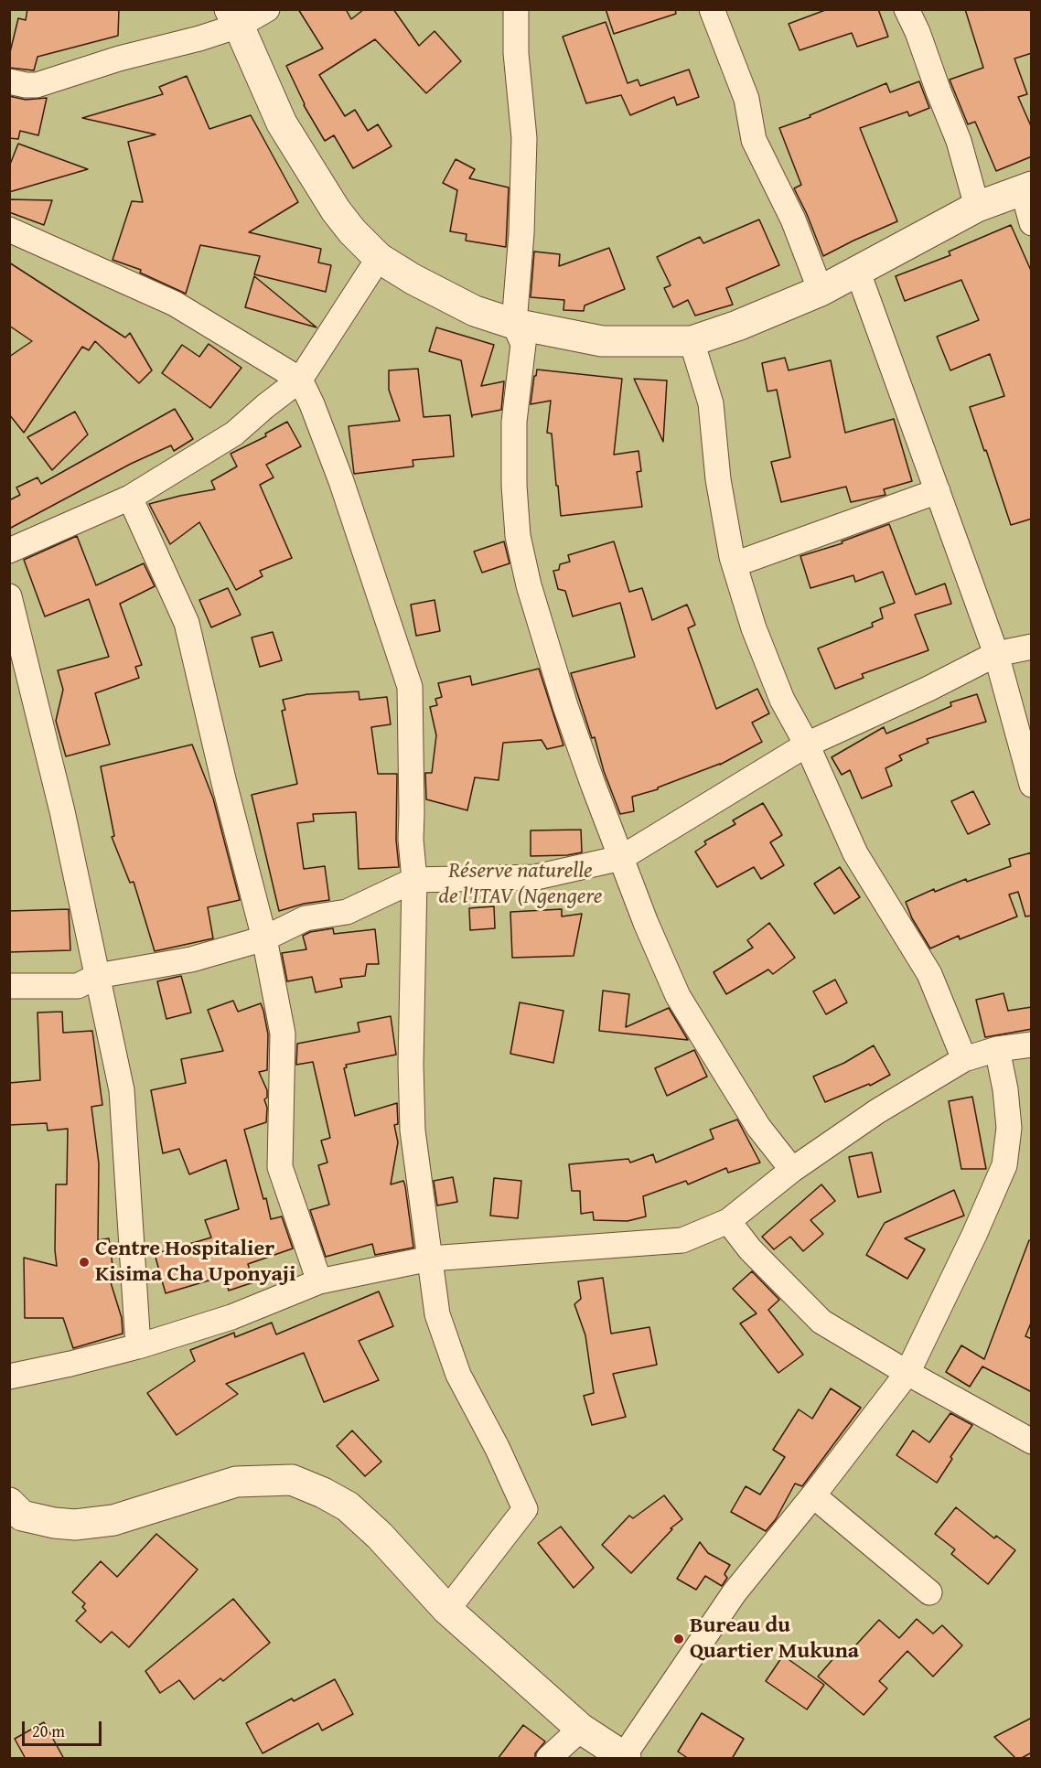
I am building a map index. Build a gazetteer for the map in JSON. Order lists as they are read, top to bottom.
{
  "parks": ["Réserve naturelle de l'ITAV (Ngengere"],
  "places": ["Centre Hospitalier Kisima Cha Uponyaji", "Bureau du Quartier Mukuna"],
  "scale_bar": "20 m"
}
